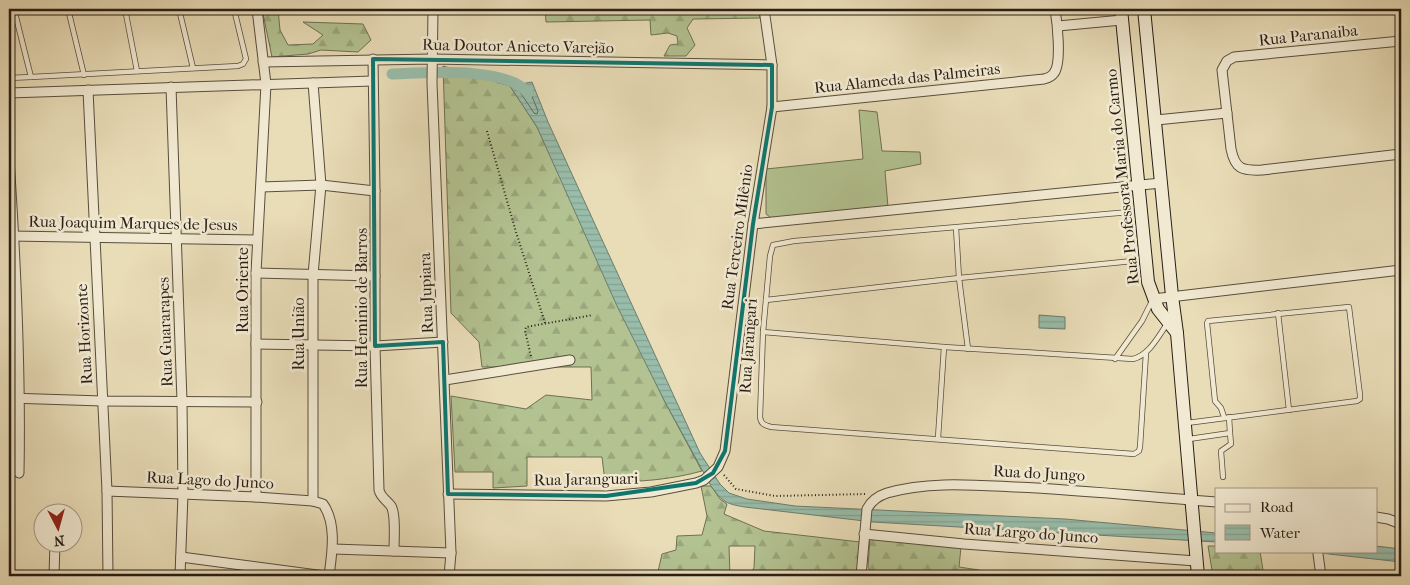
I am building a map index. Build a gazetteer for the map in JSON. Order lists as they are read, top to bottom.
{
  "streets": {
    "street": [
      "Rua Paranaiba",
      "Rua Doutor Aniceto Varejão",
      "Rua Alameda das Palmeiras",
      "Rua Professora Maria do Carmo",
      "Rua Joaquim Marques de Jesus",
      "Rua Terceiro Milênio",
      "Rua Oriente",
      "Rua Jupiara",
      "Rua Heminio de Barros",
      "Rua Guararapes",
      "Rua Horizonte",
      "Rua União",
      "Rua do Jungo",
      "Rua Jaranguari",
      "Rua Lago do Junco",
      "Rua Largo do Junco"
    ],
    "lane": ["Rua Jarangari"]
  },
  "crossings": [
    ["Rua Doutor Aniceto Varejão", "Rua Terceiro Milênio"],
    ["Rua Doutor Aniceto Varejão", "Rua Oriente"],
    ["Rua Doutor Aniceto Varejão", "Rua Jupiara"],
    ["Rua Doutor Aniceto Varejão", "Rua Heminio de Barros"],
    ["Rua Alameda das Palmeiras", "Rua Terceiro Milênio"],
    ["Rua Professora Maria do Carmo", "Rua do Jungo"],
    ["Rua Professora Maria do Carmo", "Rua Largo do Junco"],
    ["Rua Joaquim Marques de Jesus", "Rua Oriente"],
    ["Rua Joaquim Marques de Jesus", "Rua Guararapes"],
    ["Rua Joaquim Marques de Jesus", "Rua Horizonte"],
    ["Rua Terceiro Milênio", "Rua Jaranguari"],
    ["Rua Oriente", "Rua Lago do Junco"],
    ["Rua Jupiara", "Rua Jaranguari"],
    ["Rua Guararapes", "Rua Lago do Junco"],
    ["Rua Horizonte", "Rua Lago do Junco"],
    ["Rua União", "Rua Lago do Junco"],
    ["Rua do Jungo", "Rua Largo do Junco"]
  ],
  "legend": ["Road", "Water"],
  "north": "bottom"
}
